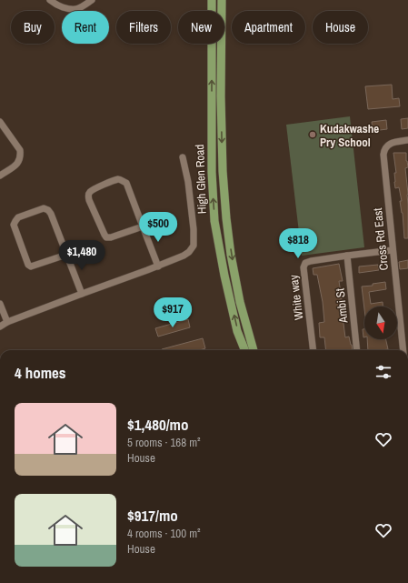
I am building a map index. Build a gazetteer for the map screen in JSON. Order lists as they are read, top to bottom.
{
  "streets": {
    "main road": ["High Glen Road"],
    "street": ["Cross Rd East", "White way", "Ambi St"]
  },
  "crossings": [
    ["Cross Rd East", "White way"],
    ["White way", "Ambi St"]
  ],
  "places": ["Kudakwashe Pry School"],
  "north": "bottom",
  "page": {
    "chip": [
      "Buy",
      "Rent",
      "Filters",
      "New",
      "Apartment",
      "House"
    ],
    "price": [
      "$500",
      "$818",
      "$1,480",
      "$917"
    ],
    "heading": "4 homes",
    "list": [
      {
        "name": "$1,480/mo",
        "note": "5 rooms · 168 m² · House"
      },
      {
        "name": "$917/mo",
        "note": "4 rooms · 100 m² · House"
      }
    ]
  }
}
